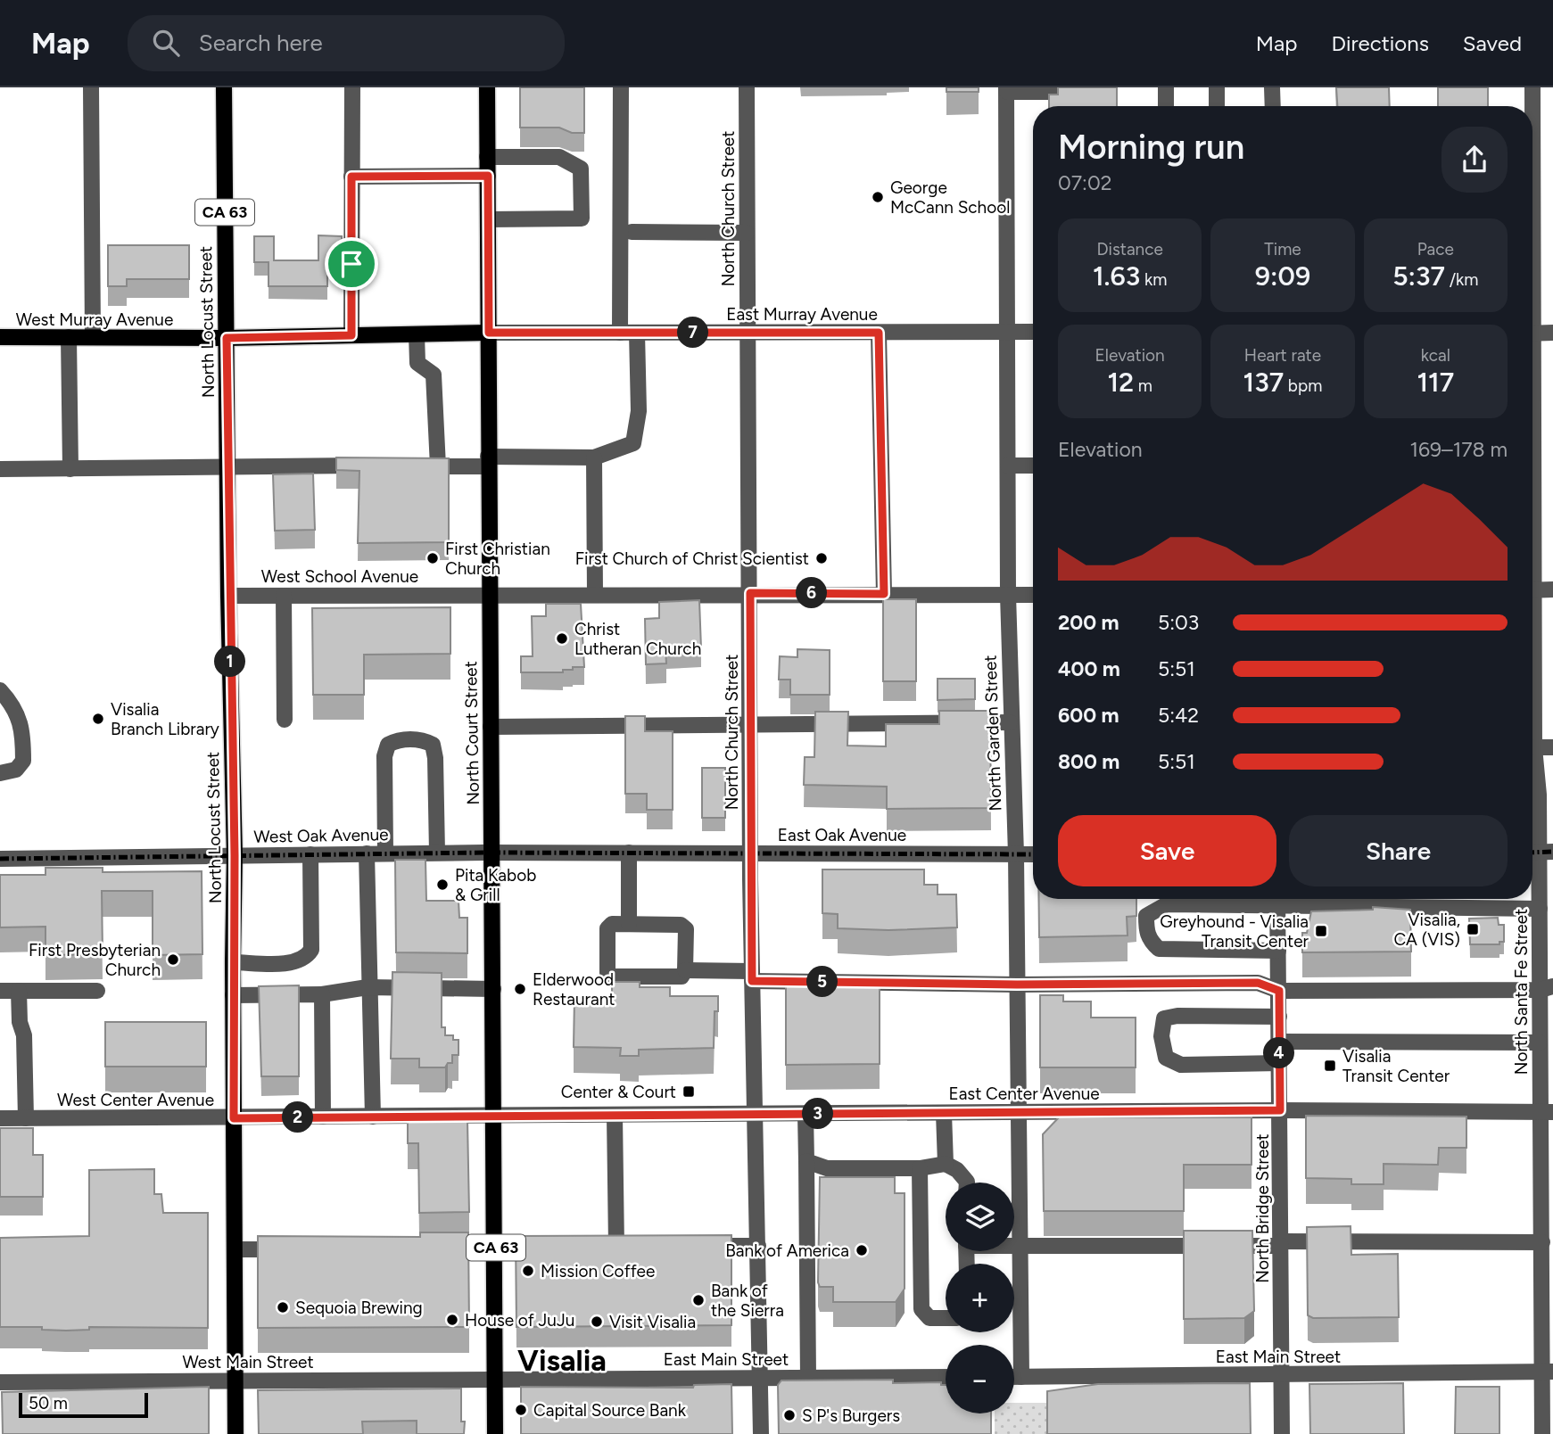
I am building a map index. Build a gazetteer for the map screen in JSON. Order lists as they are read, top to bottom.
{
  "streets": {
    "main road": [
      "CA 63",
      "West Murray Avenue",
      "North Locust Street",
      "North Court Street"
    ],
    "street": [
      "North Church Street",
      "East Murray Avenue",
      "West School Avenue",
      "North Garden Street",
      "East Oak Avenue",
      "West Oak Avenue",
      "North Santa Fe Street",
      "East Center Avenue",
      "West Center Avenue",
      "North Bridge Street",
      "East Main Street",
      "West Main Street"
    ]
  },
  "crossings": [
    ["North Church Street", "East Murray Avenue"],
    ["North Church Street", "West School Avenue"],
    ["North Church Street", "East Oak Avenue"],
    ["North Church Street", "East Center Avenue"],
    ["North Church Street", "East Main Street"],
    ["CA 63", "North Locust Street"],
    ["CA 63", "North Court Street"],
    ["CA 63", "East Main Street"],
    ["CA 63", "West Main Street"],
    ["East Murray Avenue", "West Murray Avenue"],
    ["East Murray Avenue", "North Court Street"],
    ["East Murray Avenue", "North Garden Street"],
    ["West Murray Avenue", "North Locust Street"],
    ["West Murray Avenue", "North Court Street"],
    ["North Locust Street", "West School Avenue"],
    ["North Locust Street", "West Oak Avenue"],
    ["North Locust Street", "West Center Avenue"],
    ["North Locust Street", "West Main Street"],
    ["West School Avenue", "North Court Street"],
    ["West School Avenue", "North Garden Street"],
    ["North Court Street", "East Oak Avenue"],
    ["North Court Street", "West Oak Avenue"],
    ["North Court Street", "East Center Avenue"],
    ["North Court Street", "West Center Avenue"],
    ["North Court Street", "East Main Street"],
    ["North Court Street", "West Main Street"],
    ["North Garden Street", "East Oak Avenue"],
    ["North Garden Street", "East Center Avenue"],
    ["North Garden Street", "East Main Street"],
    ["East Oak Avenue", "West Oak Avenue"],
    ["North Santa Fe Street", "East Center Avenue"],
    ["North Santa Fe Street", "East Main Street"],
    ["East Center Avenue", "West Center Avenue"],
    ["East Center Avenue", "North Bridge Street"],
    ["North Bridge Street", "East Main Street"],
    ["East Main Street", "West Main Street"]
  ],
  "districts": ["Visalia"],
  "places": {
    "other": [
      "George McCann School",
      "First Christian Church",
      "First Church of Christ Scientist",
      "Christ Lutheran Church",
      "Visalia Branch Library",
      "Pita Kabob & Grill",
      "First Presbyterian Church",
      "Elderwood Restaurant",
      "Bank of America",
      "Mission Coffee",
      "Bank of the Sierra",
      "Sequoia Brewing",
      "House of JuJu",
      "Visit Visalia",
      "Capital Source Bank",
      "S P's Burgers"
    ],
    "transit": [
      "Visalia, CA (VIS)",
      "Greyhound - Visalia Transit Center",
      "Visalia Transit Center",
      "Center & Court"
    ]
  },
  "scale_bar": "50 m",
  "page": {
    "header": "Map",
    "search": "Search here",
    "nav": ["Map", "Directions", "Saved"],
    "heading": ["Morning run", "07:02"],
    "stats": [
      ["Distance", "1.63 km"],
      ["Time", "9:09"],
      ["Pace", "5:37 /km"],
      ["Elevation", "12 m"],
      ["Heart rate", "137 bpm"],
      ["kcal", "117"]
    ],
    "pins": [
      "7",
      "6",
      "1",
      "5",
      "4",
      "3",
      "2"
    ],
    "chart": ["Elevation", "169–178 m"],
    "list": [
      {
        "name": "200 m",
        "note": "5:03"
      },
      {
        "name": "400 m",
        "note": "5:51"
      },
      {
        "name": "600 m",
        "note": "5:42"
      },
      {
        "name": "800 m",
        "note": "5:51"
      }
    ],
    "buttons": ["Save", "Share"],
    "map_buttons": ["+", "−"],
    "scale": "50 m"
  }
}
